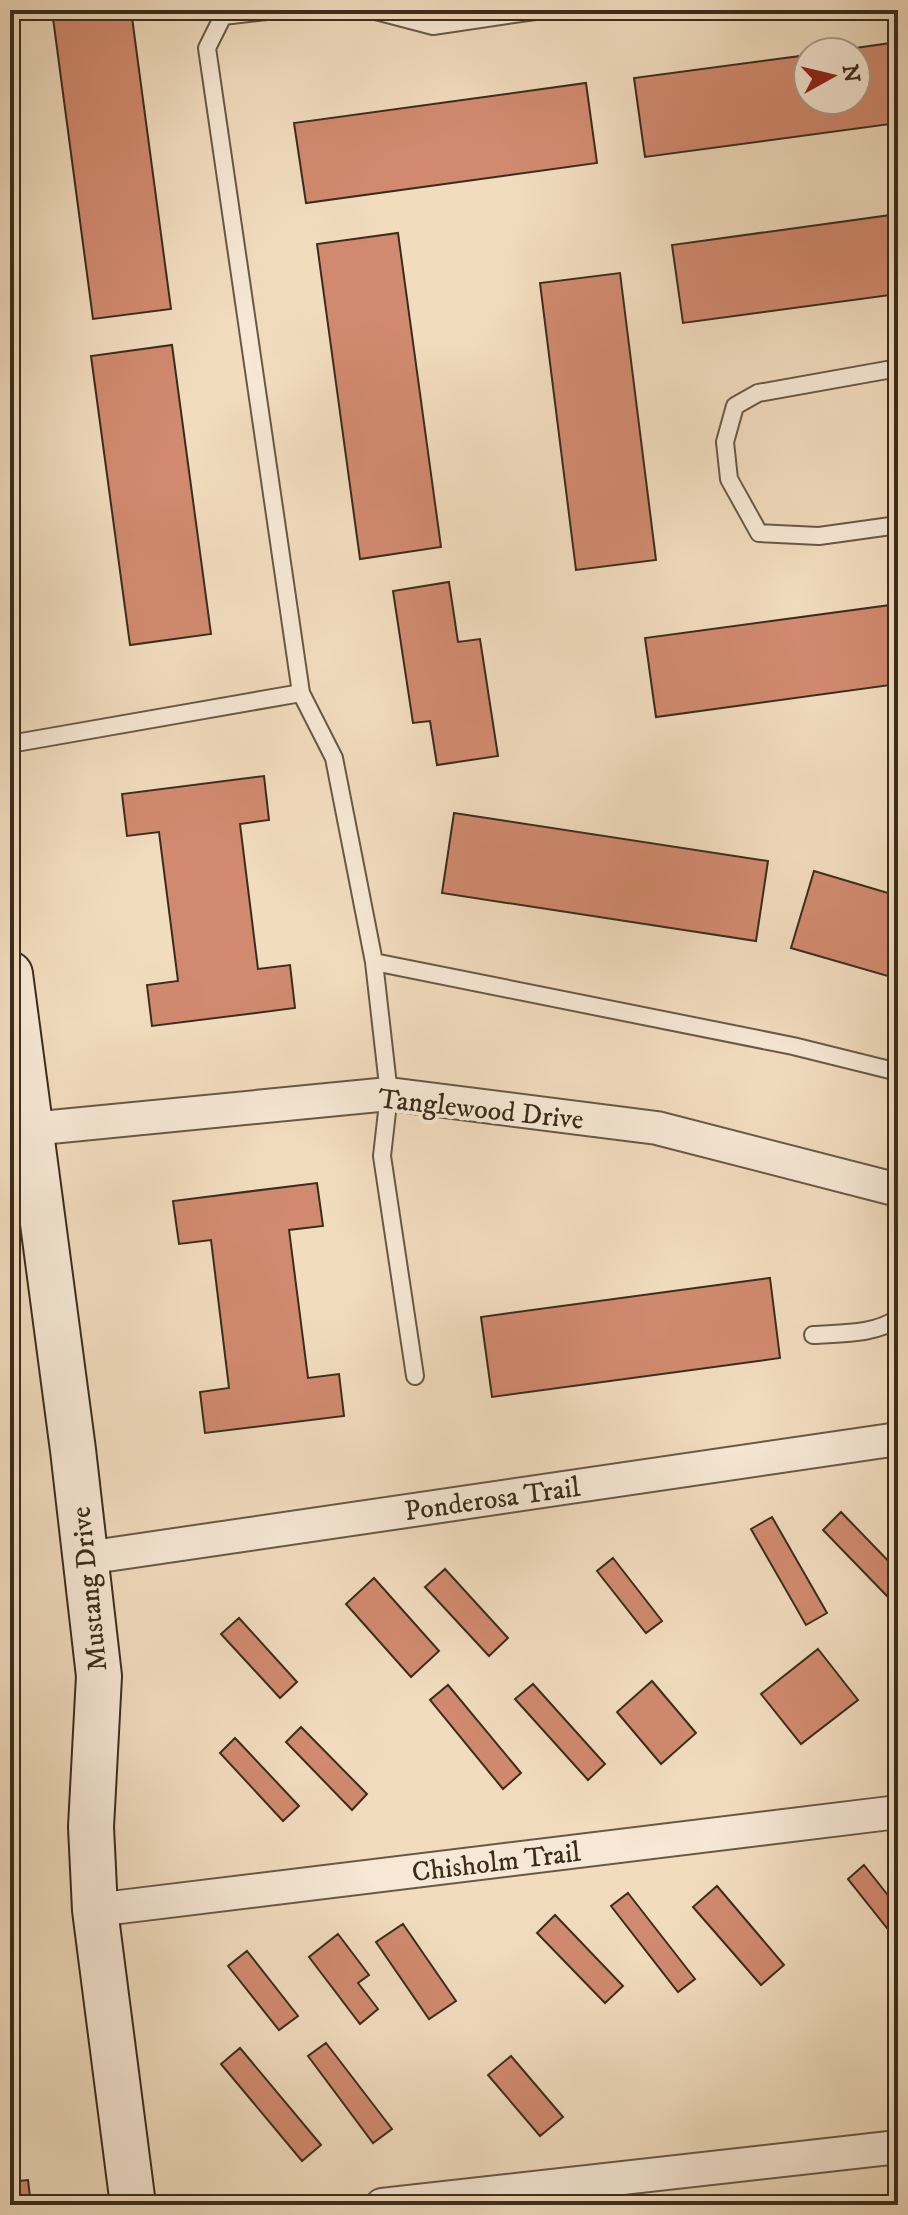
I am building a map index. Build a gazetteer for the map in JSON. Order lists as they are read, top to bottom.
{
  "streets": {
    "main road": ["Mustang Drive"],
    "street": ["Tanglewood Drive", "Ponderosa Trail", "Chisholm Trail"]
  },
  "crossings": [
    ["Tanglewood Drive", "Mustang Drive"],
    ["Ponderosa Trail", "Mustang Drive"],
    ["Mustang Drive", "Chisholm Trail"]
  ],
  "north": "right"
}
